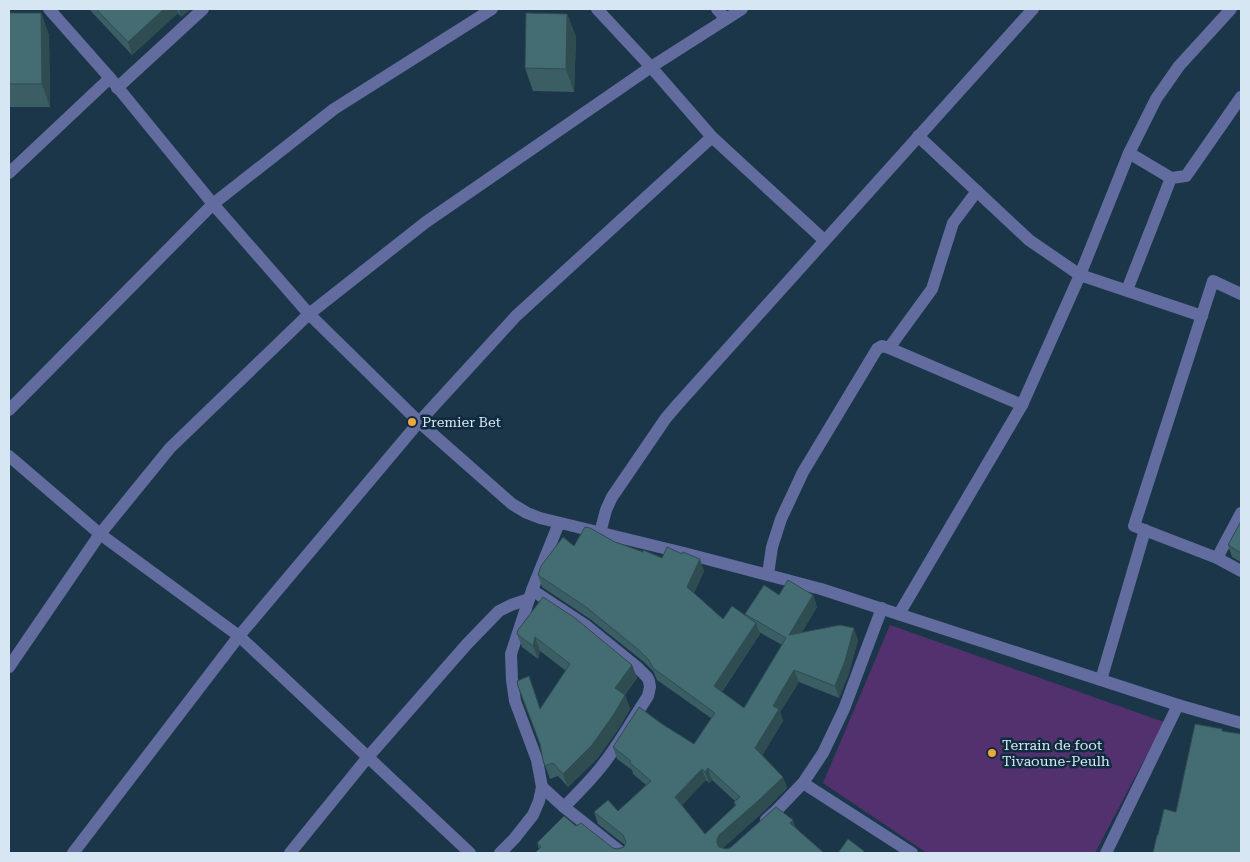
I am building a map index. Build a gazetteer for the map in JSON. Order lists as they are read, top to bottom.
{
  "places": ["Premier Bet", "Terrain de foot Tivaoune-Peulh"]
}
